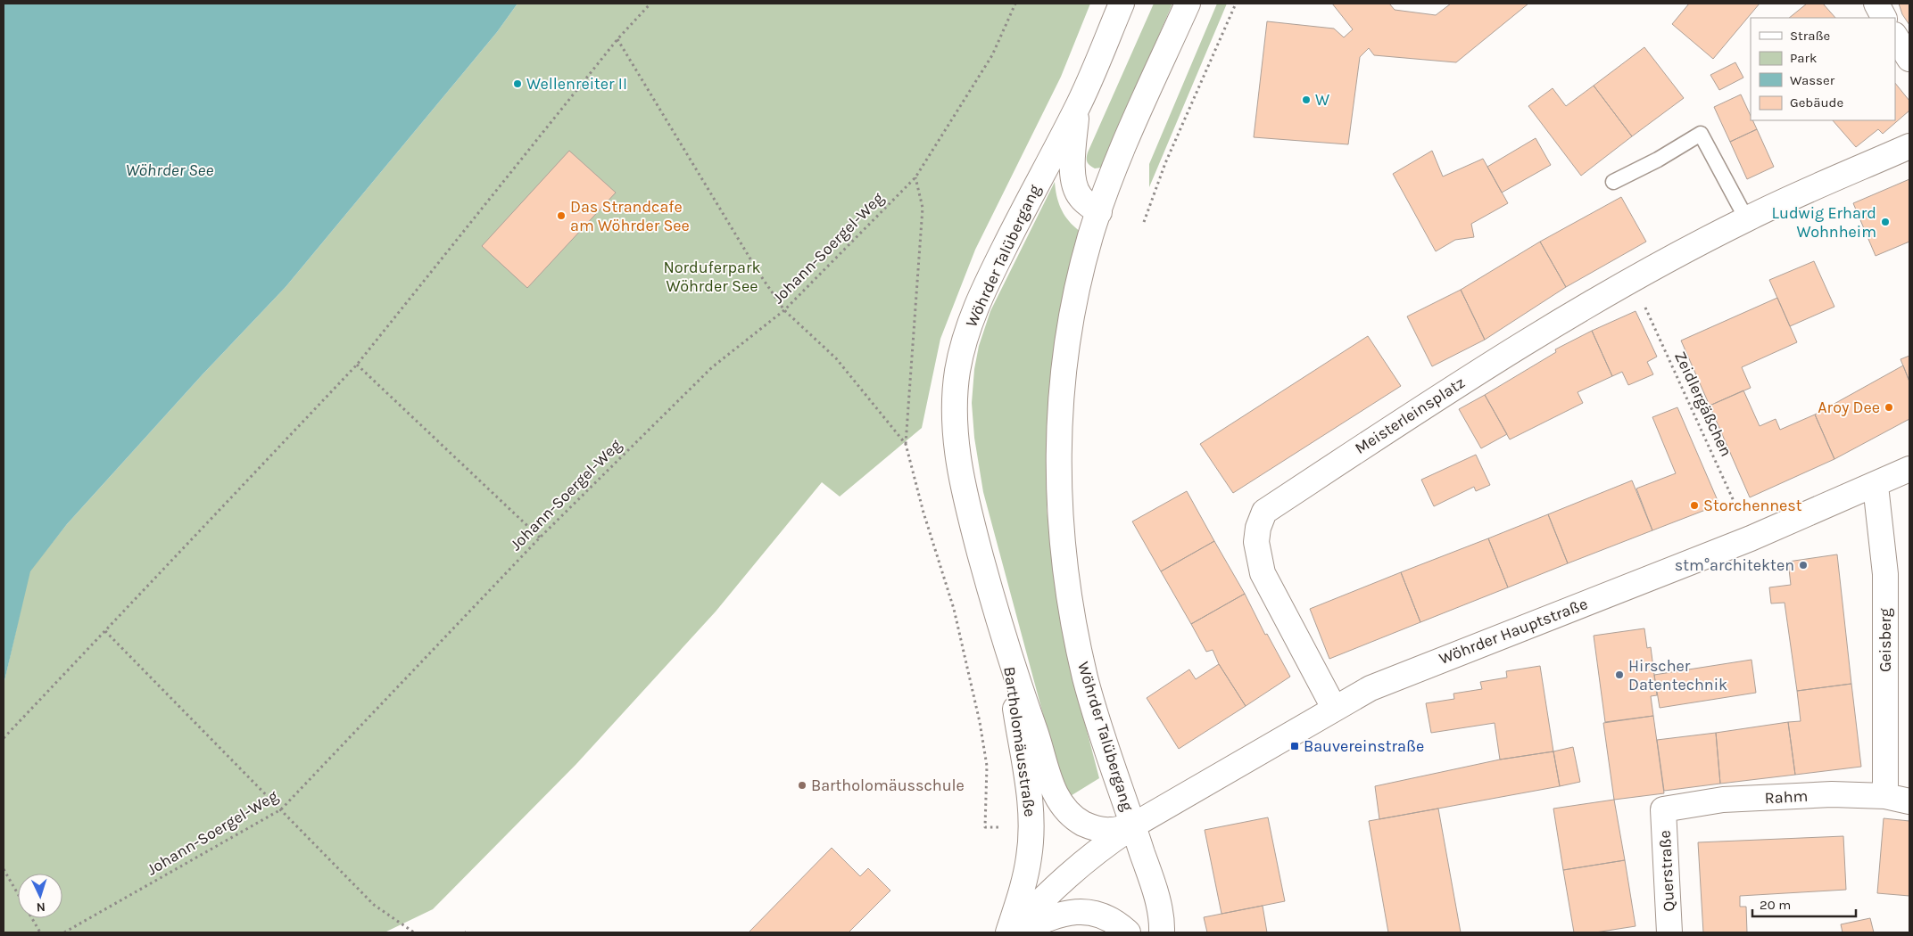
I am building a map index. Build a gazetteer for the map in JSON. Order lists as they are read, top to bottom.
{
  "streets": {
    "street": [
      "Wöhrder Talübergang",
      "Meisterleinsplatz",
      "Wöhrder Hauptstraße",
      "Geisberg",
      "Bartholomäusstraße",
      "Rahm",
      "Querstraße"
    ],
    "path": ["Johann-Soergel-Weg", "Zeidlergäßchen"]
  },
  "crossings": [
    ["Wöhrder Talübergang", "Wöhrder Hauptstraße"],
    ["Wöhrder Talübergang", "Bartholomäusstraße"],
    ["Zeidlergäßchen", "Meisterleinsplatz"],
    ["Zeidlergäßchen", "Wöhrder Hauptstraße"],
    ["Meisterleinsplatz", "Wöhrder Hauptstraße"],
    ["Wöhrder Hauptstraße", "Geisberg"],
    ["Wöhrder Hauptstraße", "Bartholomäusstraße"],
    ["Geisberg", "Rahm"],
    ["Rahm", "Querstraße"]
  ],
  "water": ["Wöhrder See"],
  "parks": ["Norduferpark Wöhrder See"],
  "places": {
    "other": [
      "Wellenreiter II",
      "W",
      "Das Strandcafe am Wöhrder See",
      "Ludwig Erhard Wohnheim",
      "Aroy Dee",
      "Storchennest",
      "stm°architekten",
      "Hirscher Datentechnik",
      "Bartholomäusschule"
    ],
    "transit": ["Bauvereinstraße"]
  },
  "legend": [
    "Straße",
    "Park",
    "Wasser",
    "Gebäude"
  ],
  "scale_bar": "20 m",
  "north": "bottom"
}
